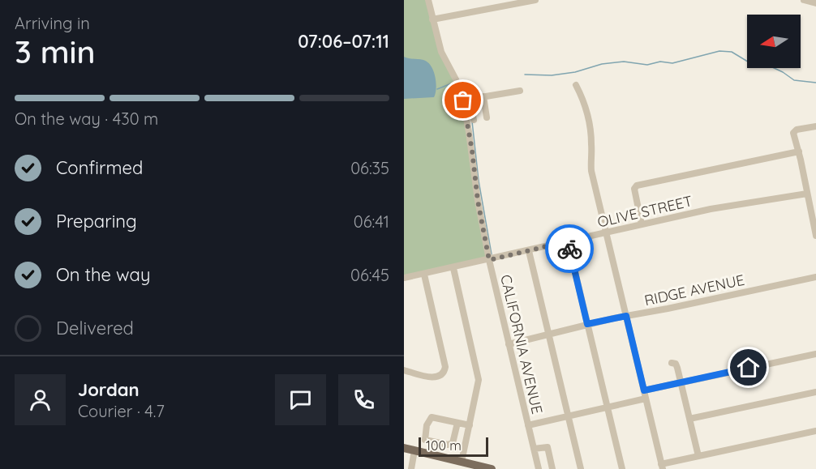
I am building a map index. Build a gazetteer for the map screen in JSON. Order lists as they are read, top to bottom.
{
  "streets": {
    "street": ["OLIVE STREET", "RIDGE AVENUE", "CALIFORNIA AVENUE"]
  },
  "crossings": [
    ["OLIVE STREET", "CALIFORNIA AVENUE"],
    ["RIDGE AVENUE", "CALIFORNIA AVENUE"]
  ],
  "scale_bar": "100 m",
  "north": "left",
  "page": {
    "heading": ["3 min", "Arriving in", "07:06–07:11"],
    "panel": ["Jordan", "Courier · 4.7"],
    "bar": "On the way · 430 m",
    "list": [
      ["Confirmed", "06:35"],
      ["Preparing", "06:41"],
      ["On the way", "06:45"],
      "Delivered"
    ],
    "scale": "100 m"
  }
}
